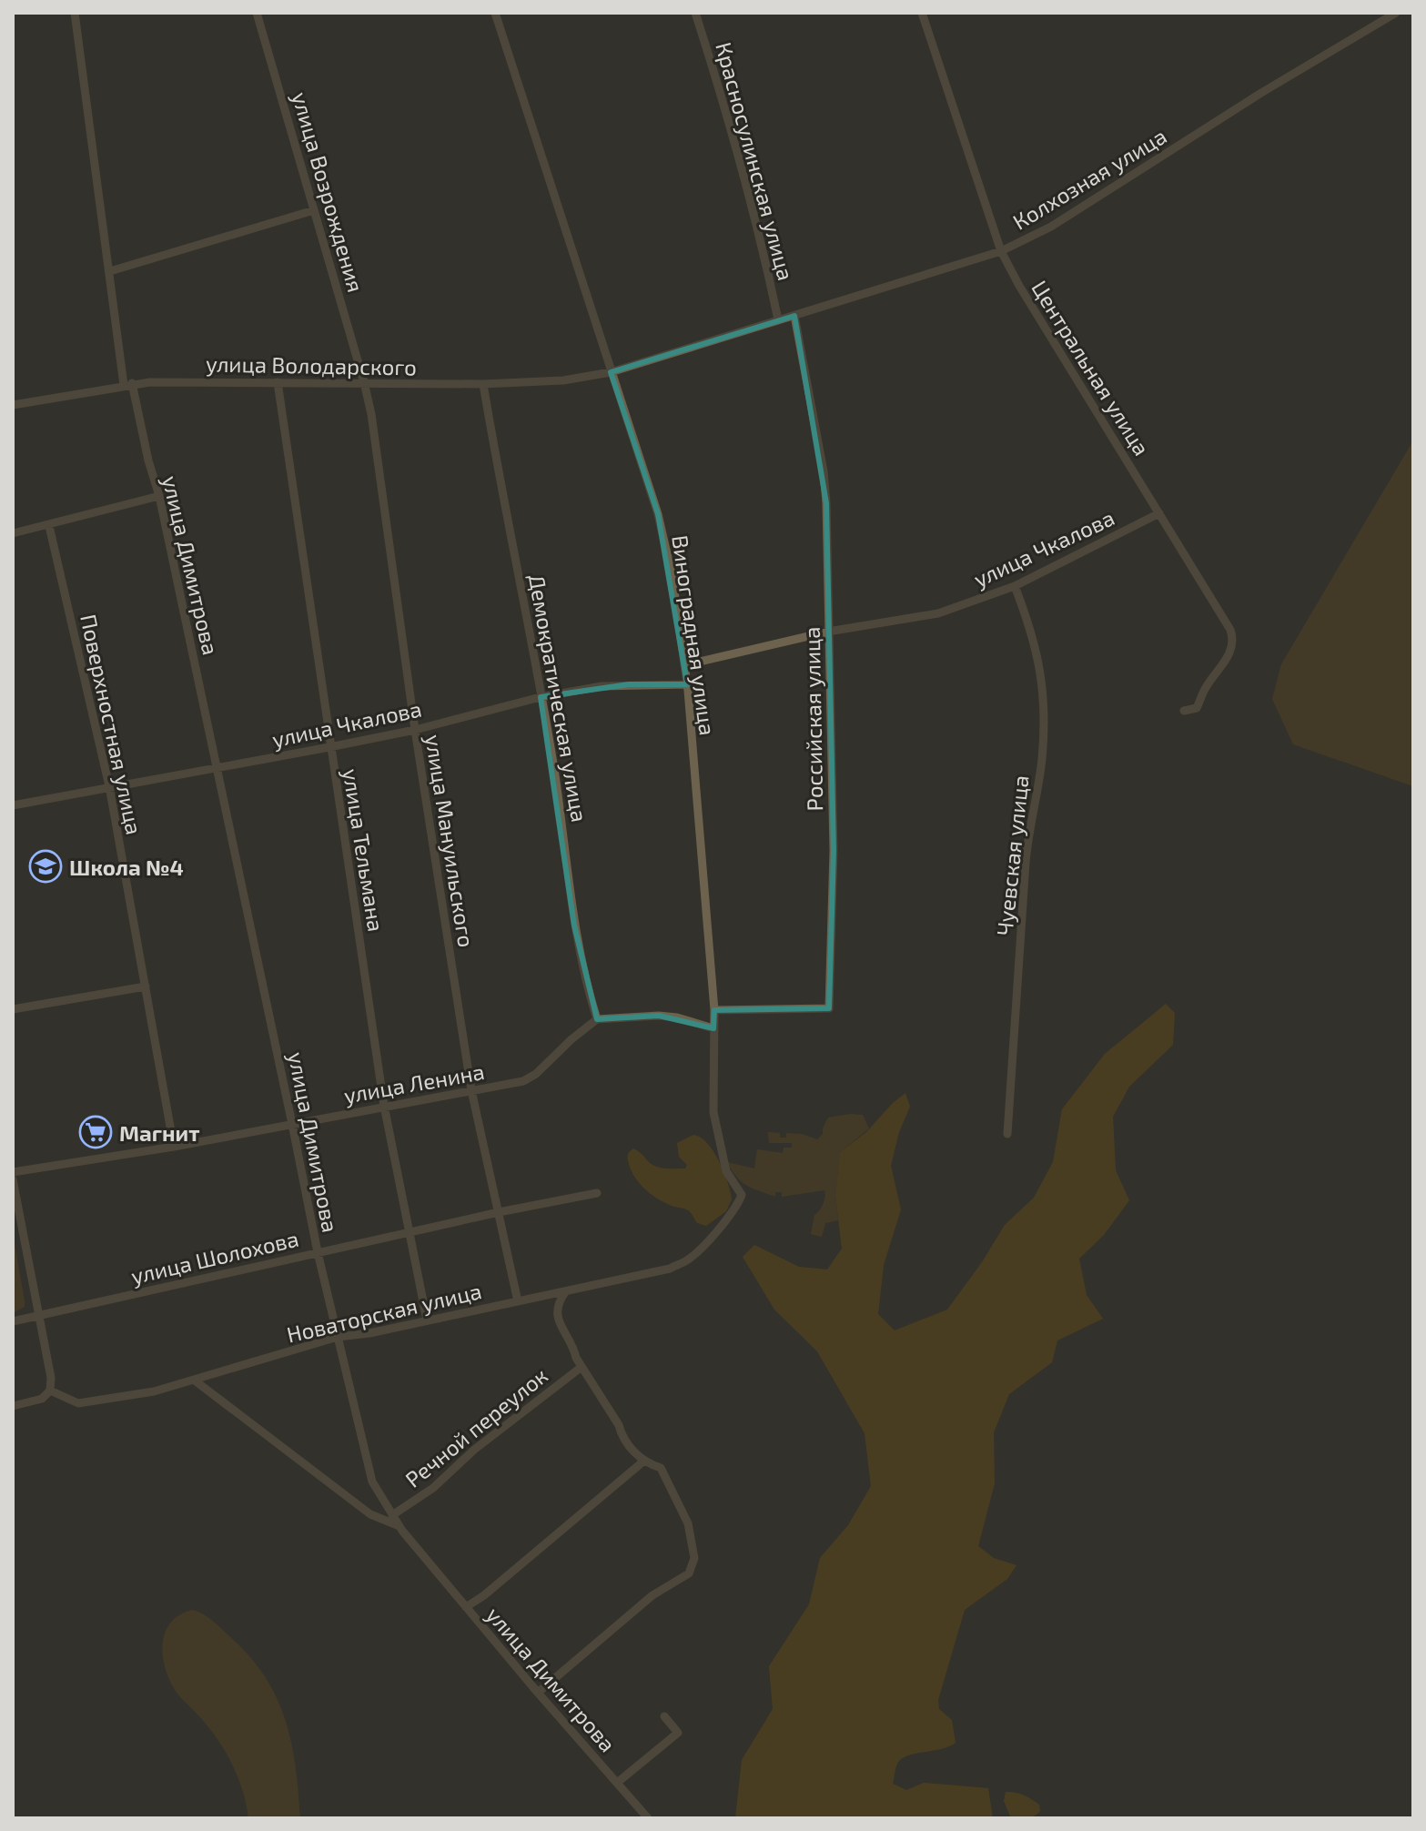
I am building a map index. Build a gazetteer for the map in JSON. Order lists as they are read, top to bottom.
{
  "streets": {
    "street": [
      "Красносулинская улица",
      "Колхозная улица",
      "улица Возрождения",
      "улица Володарского",
      "Центральная улица",
      "улица Чкалова",
      "улица Димитрова",
      "Виноградная улица",
      "Демократическая улица",
      "Российская улица",
      "Поверхностная улица",
      "улица Мануильского",
      "улица Тельмана",
      "Чуевская улица",
      "улица Ленина",
      "улица Шолохова",
      "Новаторская улица",
      "Речной переулок"
    ]
  },
  "crossings": [
    ["Красносулинская улица", "Колхозная улица"],
    ["Колхозная улица", "улица Володарского"],
    ["Колхозная улица", "Центральная улица"],
    ["Колхозная улица", "Виноградная улица"],
    ["Колхозная улица", "Российская улица"],
    ["улица Возрождения", "улица Володарского"],
    ["улица Возрождения", "улица Мануильского"],
    ["улица Володарского", "улица Димитрова"],
    ["улица Володарского", "Виноградная улица"],
    ["улица Володарского", "Демократическая улица"],
    ["улица Володарского", "улица Мануильского"],
    ["улица Володарского", "улица Тельмана"],
    ["Центральная улица", "улица Чкалова"],
    ["улица Чкалова", "улица Димитрова"],
    ["улица Чкалова", "Виноградная улица"],
    ["улица Чкалова", "Демократическая улица"],
    ["улица Чкалова", "Российская улица"],
    ["улица Чкалова", "Поверхностная улица"],
    ["улица Чкалова", "улица Мануильского"],
    ["улица Чкалова", "улица Тельмана"],
    ["улица Чкалова", "Чуевская улица"],
    ["улица Димитрова", "улица Ленина"],
    ["улица Димитрова", "улица Шолохова"],
    ["улица Димитрова", "Новаторская улица"],
    ["улица Димитрова", "Речной переулок"],
    ["Виноградная улица", "Российская улица"],
    ["Виноградная улица", "Новаторская улица"],
    ["Демократическая улица", "улица Ленина"],
    ["Поверхностная улица", "улица Ленина"],
    ["улица Мануильского", "улица Ленина"],
    ["улица Мануильского", "улица Шолохова"],
    ["улица Мануильского", "Новаторская улица"],
    ["улица Тельмана", "улица Ленина"],
    ["улица Тельмана", "улица Шолохова"],
    ["улица Тельмана", "Новаторская улица"]
  ],
  "places": {
    "school or university": ["Школа №4"],
    "supermarket": ["Магнит"]
  }
}
